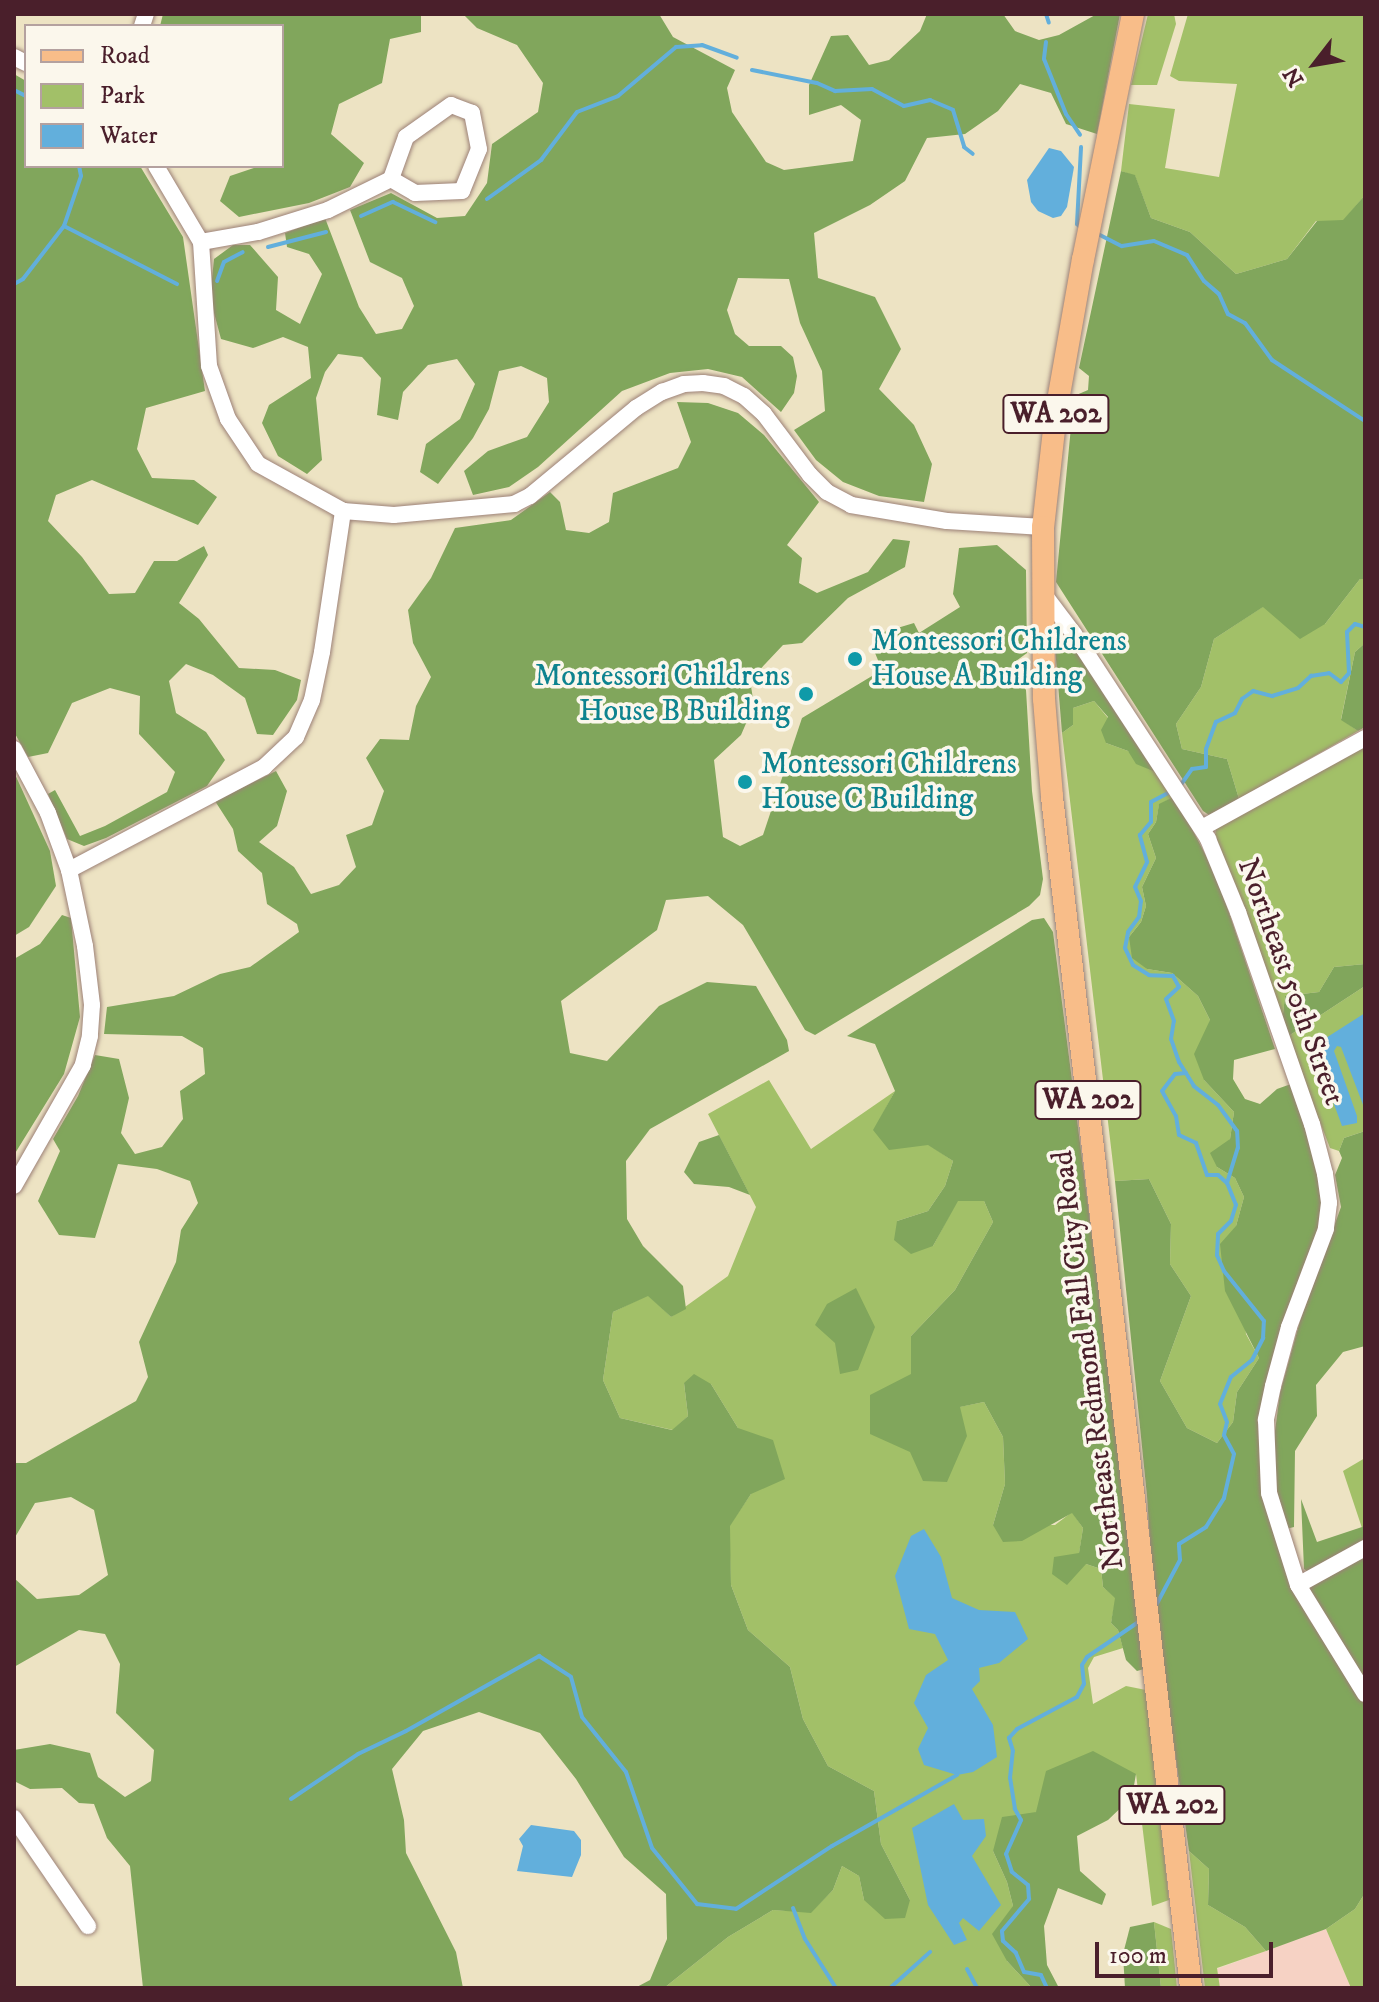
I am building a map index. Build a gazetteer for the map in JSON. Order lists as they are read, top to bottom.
{
  "streets": {
    "main road": ["WA 202", "Northeast Redmond Fall City Road"],
    "street": ["Northeast 50th Street"]
  },
  "crossings": [
    ["Northeast 50th Street", "Northeast Redmond Fall City Road"]
  ],
  "places": ["Montessori Childrens House A Building", "Montessori Childrens House B Building", "Montessori Childrens House C Building"],
  "legend": ["Road", "Park", "Water"],
  "scale_bar": "100 m",
  "north": "bottom left"
}
